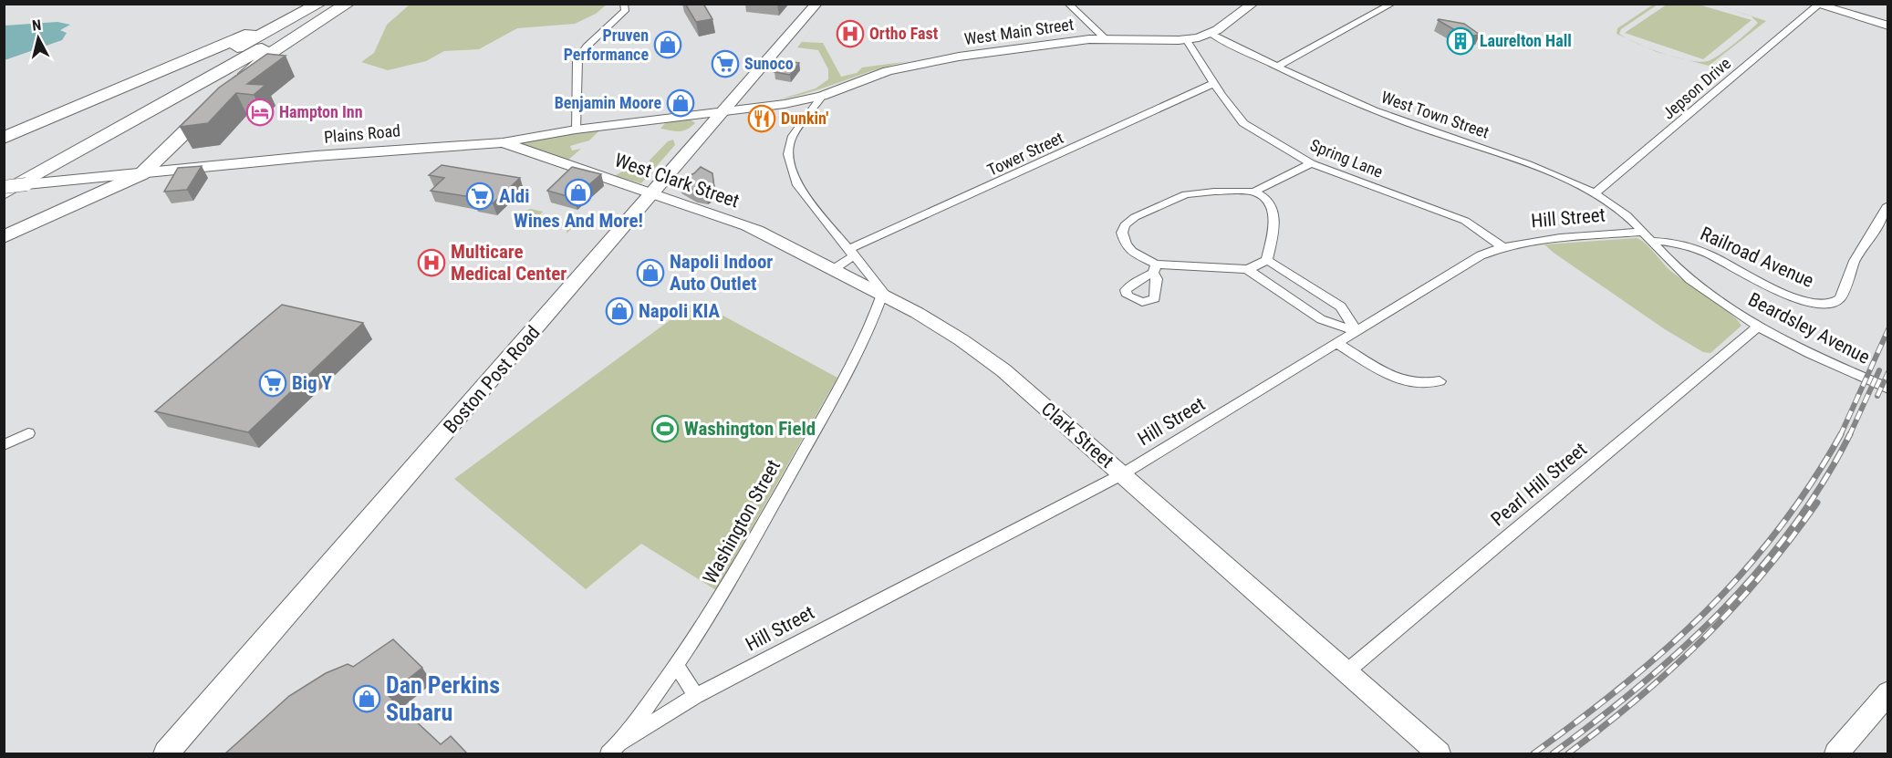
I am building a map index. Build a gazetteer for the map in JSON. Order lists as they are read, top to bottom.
{
  "streets": {
    "main road": [
      "West Main Street",
      "Plains Road",
      "West Clark Street",
      "Boston Post Road",
      "Clark Street"
    ],
    "street": [
      "Jepson Drive",
      "West Town Street",
      "Tower Street",
      "Spring Lane",
      "Hill Street",
      "Railroad Avenue",
      "Beardsley Avenue",
      "Pearl Hill Street",
      "Washington Street"
    ]
  },
  "crossings": [
    ["West Main Street", "West Town Street"],
    ["West Main Street", "Plains Road"],
    ["West Main Street", "Spring Lane"],
    ["West Main Street", "Boston Post Road"],
    ["West Main Street", "Clark Street"],
    ["Jepson Drive", "West Town Street"],
    ["West Town Street", "Hill Street"],
    ["West Town Street", "Railroad Avenue"],
    ["West Town Street", "Beardsley Avenue"],
    ["Plains Road", "West Clark Street"],
    ["Plains Road", "Boston Post Road"],
    ["Tower Street", "Spring Lane"],
    ["Tower Street", "Clark Street"],
    ["Spring Lane", "Hill Street"],
    ["West Clark Street", "Boston Post Road"],
    ["West Clark Street", "Clark Street"],
    ["West Clark Street", "Washington Street"],
    ["Hill Street", "Railroad Avenue"],
    ["Hill Street", "Beardsley Avenue"],
    ["Hill Street", "Clark Street"],
    ["Hill Street", "Washington Street"],
    ["Railroad Avenue", "Beardsley Avenue"],
    ["Beardsley Avenue", "Pearl Hill Street"],
    ["Clark Street", "Pearl Hill Street"],
    ["Clark Street", "Washington Street"]
  ],
  "places": {
    "hospital": ["Ortho Fast", "Multicare Medical Center"],
    "building": ["Laurelton Hall"],
    "shop": [
      "Pruven Performance",
      "Benjamin Moore",
      "Wines And More!",
      "Napoli Indoor Auto Outlet",
      "Napoli KIA",
      "Dan Perkins Subaru"
    ],
    "supermarket": ["Sunoco", "Aldi", "Big Y"],
    "hotel": ["Hampton Inn"],
    "restaurant": ["Dunkin'"],
    "sports": ["Washington Field"]
  },
  "north": "top"
}
